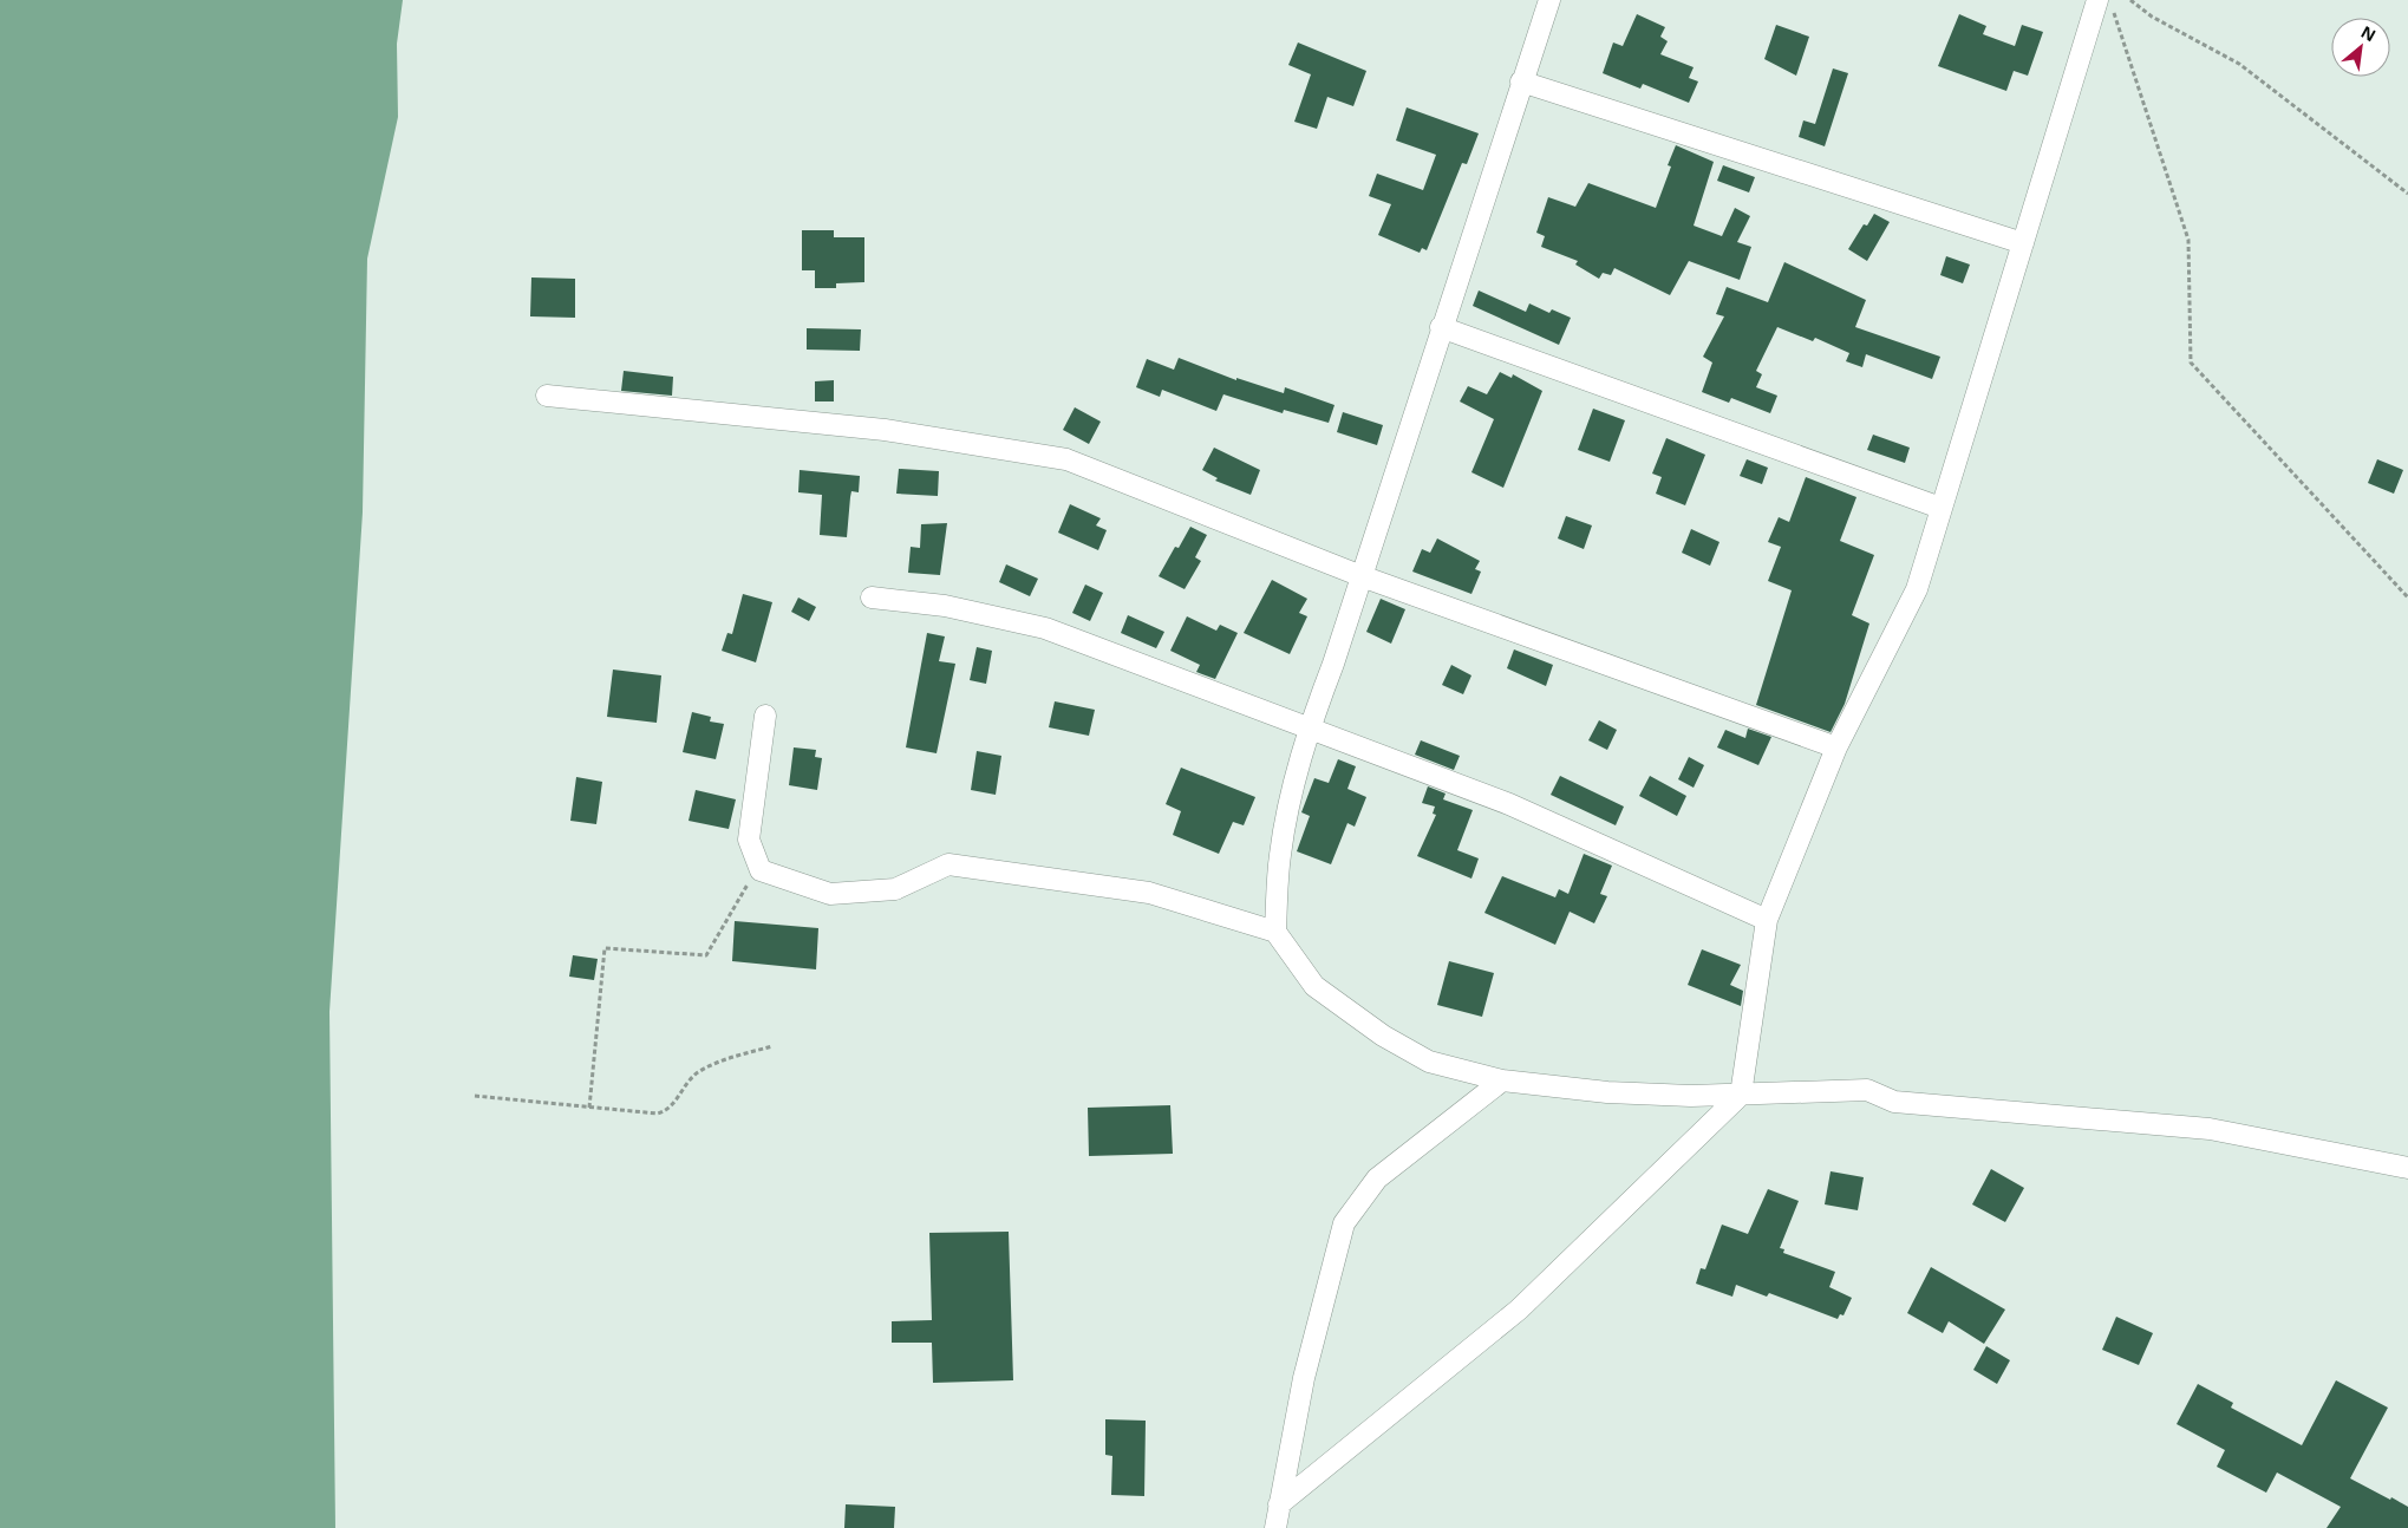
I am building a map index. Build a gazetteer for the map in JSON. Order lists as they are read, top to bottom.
{
  "north": "top right"
}
